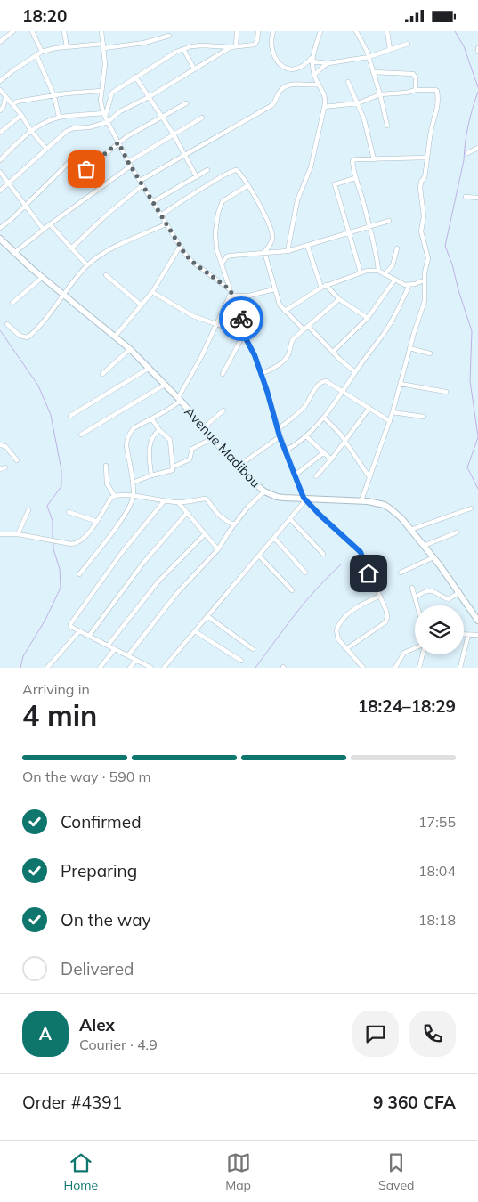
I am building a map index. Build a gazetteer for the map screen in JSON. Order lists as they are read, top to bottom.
{
  "streets": {
    "street": ["Avenue Madibou"]
  },
  "page": {
    "status": "18:20",
    "heading": ["4 min", "Arriving in", "18:24–18:29"],
    "panel": [
      "Alex",
      "Courier · 4.9",
      "Order #4391",
      "9 360 CFA"
    ],
    "bar": "On the way · 590 m",
    "list": [
      ["Confirmed", "17:55"],
      ["Preparing", "18:04"],
      ["On the way", "18:18"],
      "Delivered"
    ],
    "round": "A",
    "tabs": ["Home", "Map", "Saved"]
  }
}
